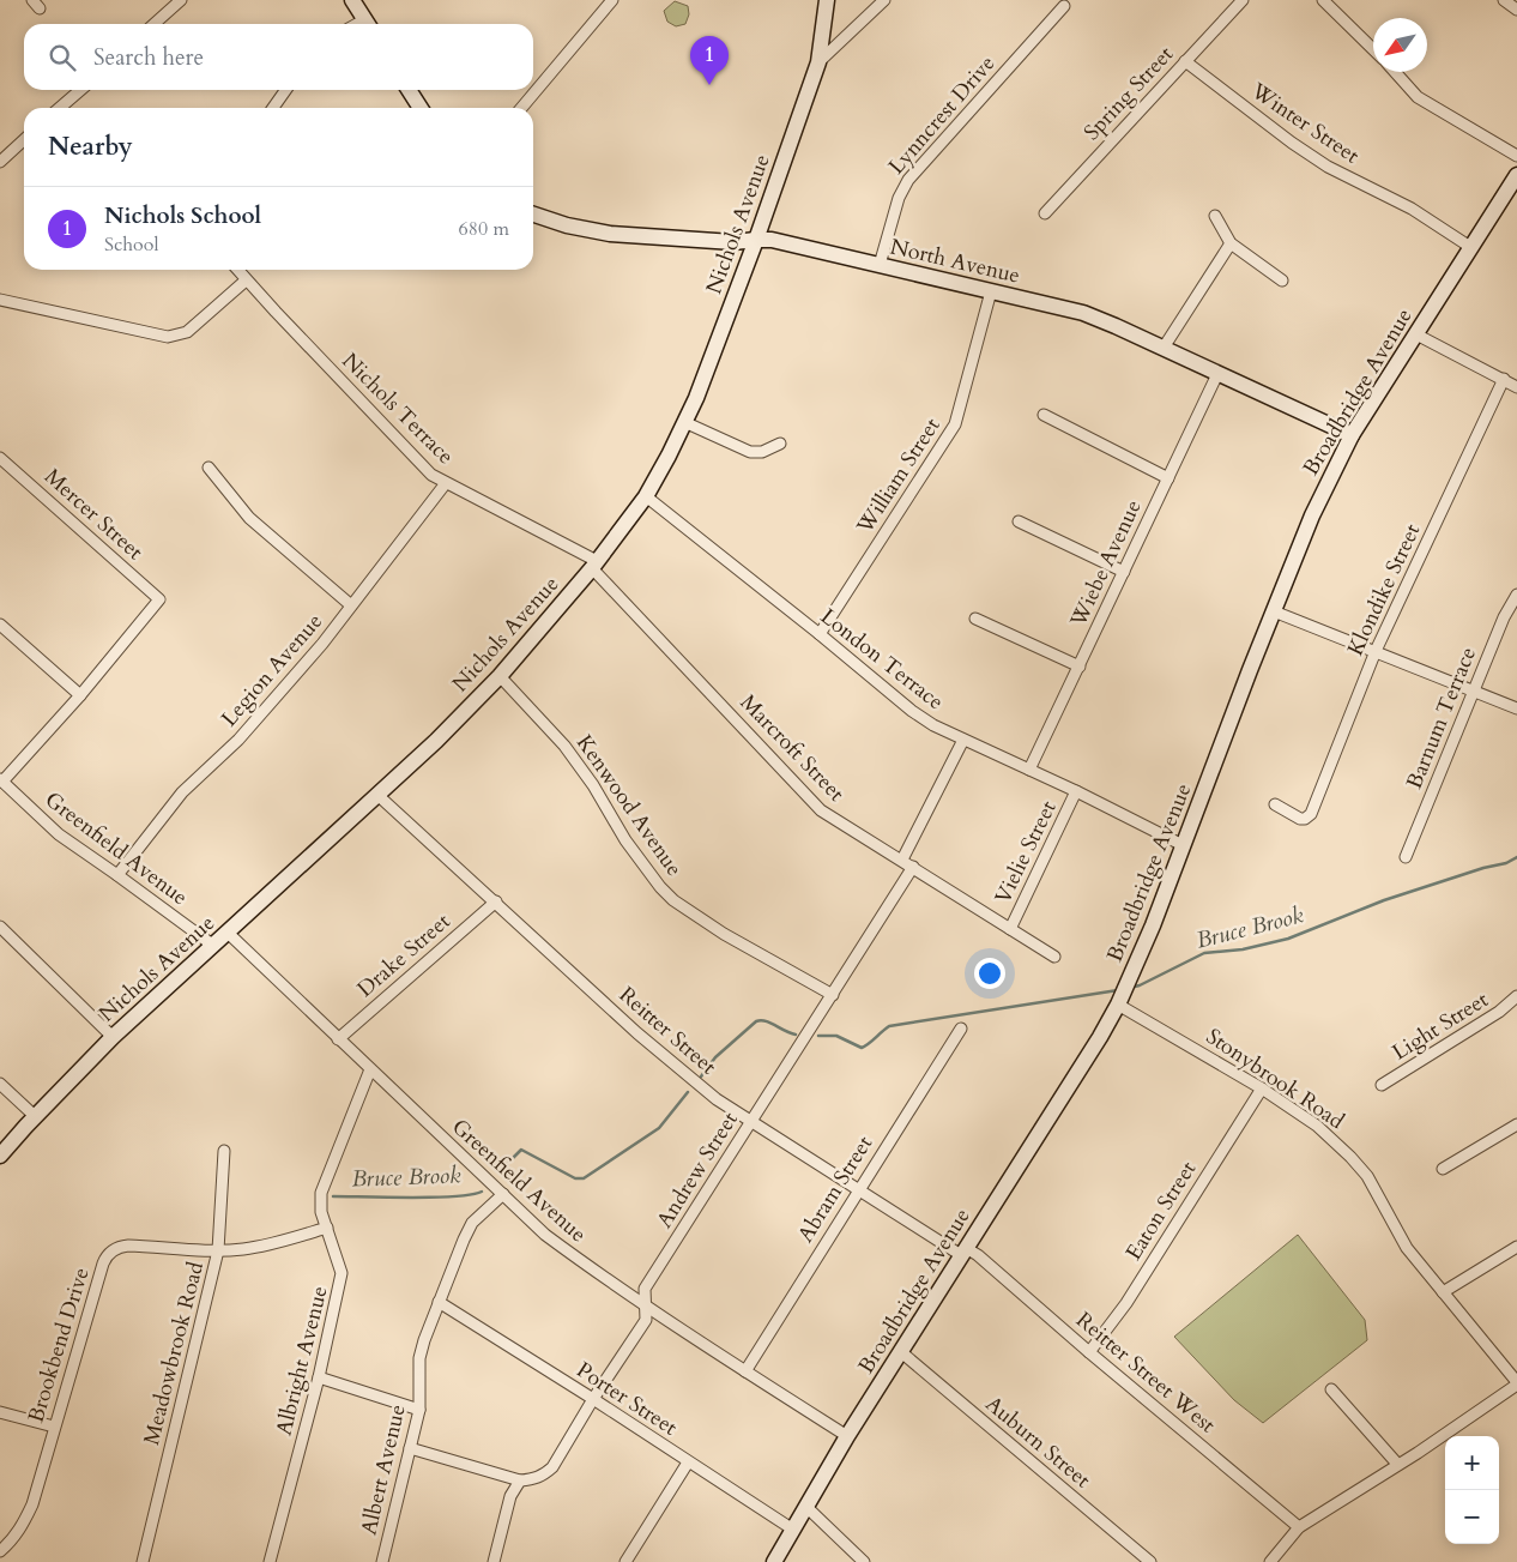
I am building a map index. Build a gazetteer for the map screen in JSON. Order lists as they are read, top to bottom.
{
  "streets": {
    "main road": ["Nichols Avenue", "North Avenue", "Broadbridge Avenue"],
    "street": [
      "Spring Street",
      "Lynncrest Drive",
      "Winter Street",
      "Nichols Terrace",
      "William Street",
      "Mercer Street",
      "Wiebe Avenue",
      "Klondike Street",
      "London Terrace",
      "Legion Avenue",
      "Barnum Terrace",
      "Marcroft Street",
      "Kenwood Avenue",
      "Greenfield Avenue",
      "Vielie Street",
      "Drake Street",
      "Light Street",
      "Reitter Street",
      "Stonybrook Road",
      "Andrew Street",
      "Abram Street",
      "Eaton Street",
      "Brookbend Drive",
      "Meadowbrook Road",
      "Albright Avenue",
      "Reitter Street West",
      "Porter Street",
      "Auburn Street",
      "Albert Avenue"
    ]
  },
  "crossings": [
    ["Spring Street", "Winter Street"],
    ["Lynncrest Drive", "North Avenue"],
    ["Winter Street", "Broadbridge Avenue"],
    ["Nichols Avenue", "North Avenue"],
    ["Nichols Avenue", "Nichols Terrace"],
    ["Nichols Avenue", "London Terrace"],
    ["Nichols Avenue", "Marcroft Street"],
    ["Nichols Avenue", "Kenwood Avenue"],
    ["Nichols Avenue", "Greenfield Avenue"],
    ["Nichols Avenue", "Reitter Street"],
    ["North Avenue", "Broadbridge Avenue"],
    ["North Avenue", "William Street"],
    ["North Avenue", "Wiebe Avenue"],
    ["Broadbridge Avenue", "London Terrace"],
    ["Broadbridge Avenue", "Greenfield Avenue"],
    ["Broadbridge Avenue", "Reitter Street"],
    ["Broadbridge Avenue", "Stonybrook Road"],
    ["Broadbridge Avenue", "Reitter Street West"],
    ["Broadbridge Avenue", "Porter Street"],
    ["Broadbridge Avenue", "Auburn Street"],
    ["Nichols Terrace", "Legion Avenue"],
    ["Nichols Terrace", "Marcroft Street"],
    ["William Street", "London Terrace"],
    ["Wiebe Avenue", "London Terrace"],
    ["London Terrace", "Vielie Street"],
    ["Legion Avenue", "Greenfield Avenue"],
    ["Marcroft Street", "Vielie Street"],
    ["Marcroft Street", "Andrew Street"],
    ["Kenwood Avenue", "Andrew Street"],
    ["Greenfield Avenue", "Drake Street"],
    ["Greenfield Avenue", "Andrew Street"],
    ["Greenfield Avenue", "Abram Street"],
    ["Greenfield Avenue", "Albright Avenue"],
    ["Greenfield Avenue", "Albert Avenue"],
    ["Drake Street", "Reitter Street"],
    ["Reitter Street", "Andrew Street"],
    ["Reitter Street", "Abram Street"],
    ["Reitter Street", "Reitter Street West"],
    ["Stonybrook Road", "Eaton Street"],
    ["Andrew Street", "Porter Street"],
    ["Eaton Street", "Reitter Street West"],
    ["Brookbend Drive", "Meadowbrook Road"],
    ["Brookbend Drive", "Albright Avenue"],
    ["Porter Street", "Albert Avenue"]
  ],
  "water": ["Bruce Brook"],
  "north": "bottom left",
  "page": {
    "search": "Search here",
    "pins": "1",
    "heading": "Nearby",
    "list": [
      {
        "mark": "1",
        "name": "Nichols School",
        "note": "School",
        "value": "680 m"
      }
    ],
    "map_buttons": ["+", "−"]
  }
}
